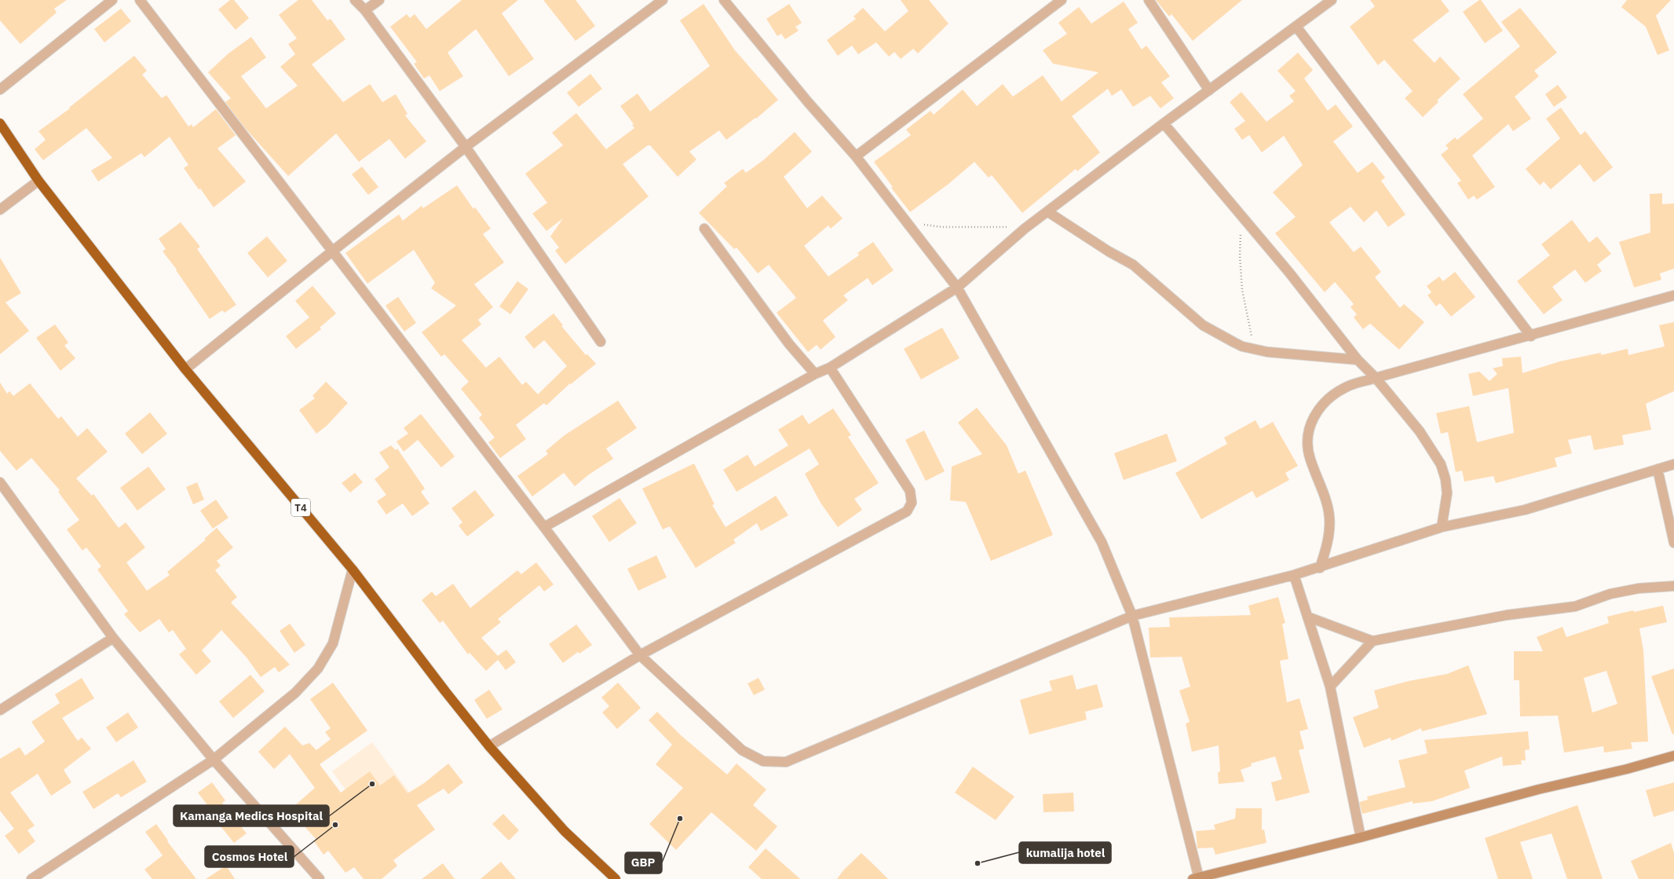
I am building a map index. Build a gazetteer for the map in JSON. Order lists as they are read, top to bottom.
{
  "streets": {
    "highway": ["T4"]
  },
  "places": [
    "Kamanga Medics Hospital",
    "GBP",
    "Cosmos Hotel",
    "kumalija hotel"
  ]
}
